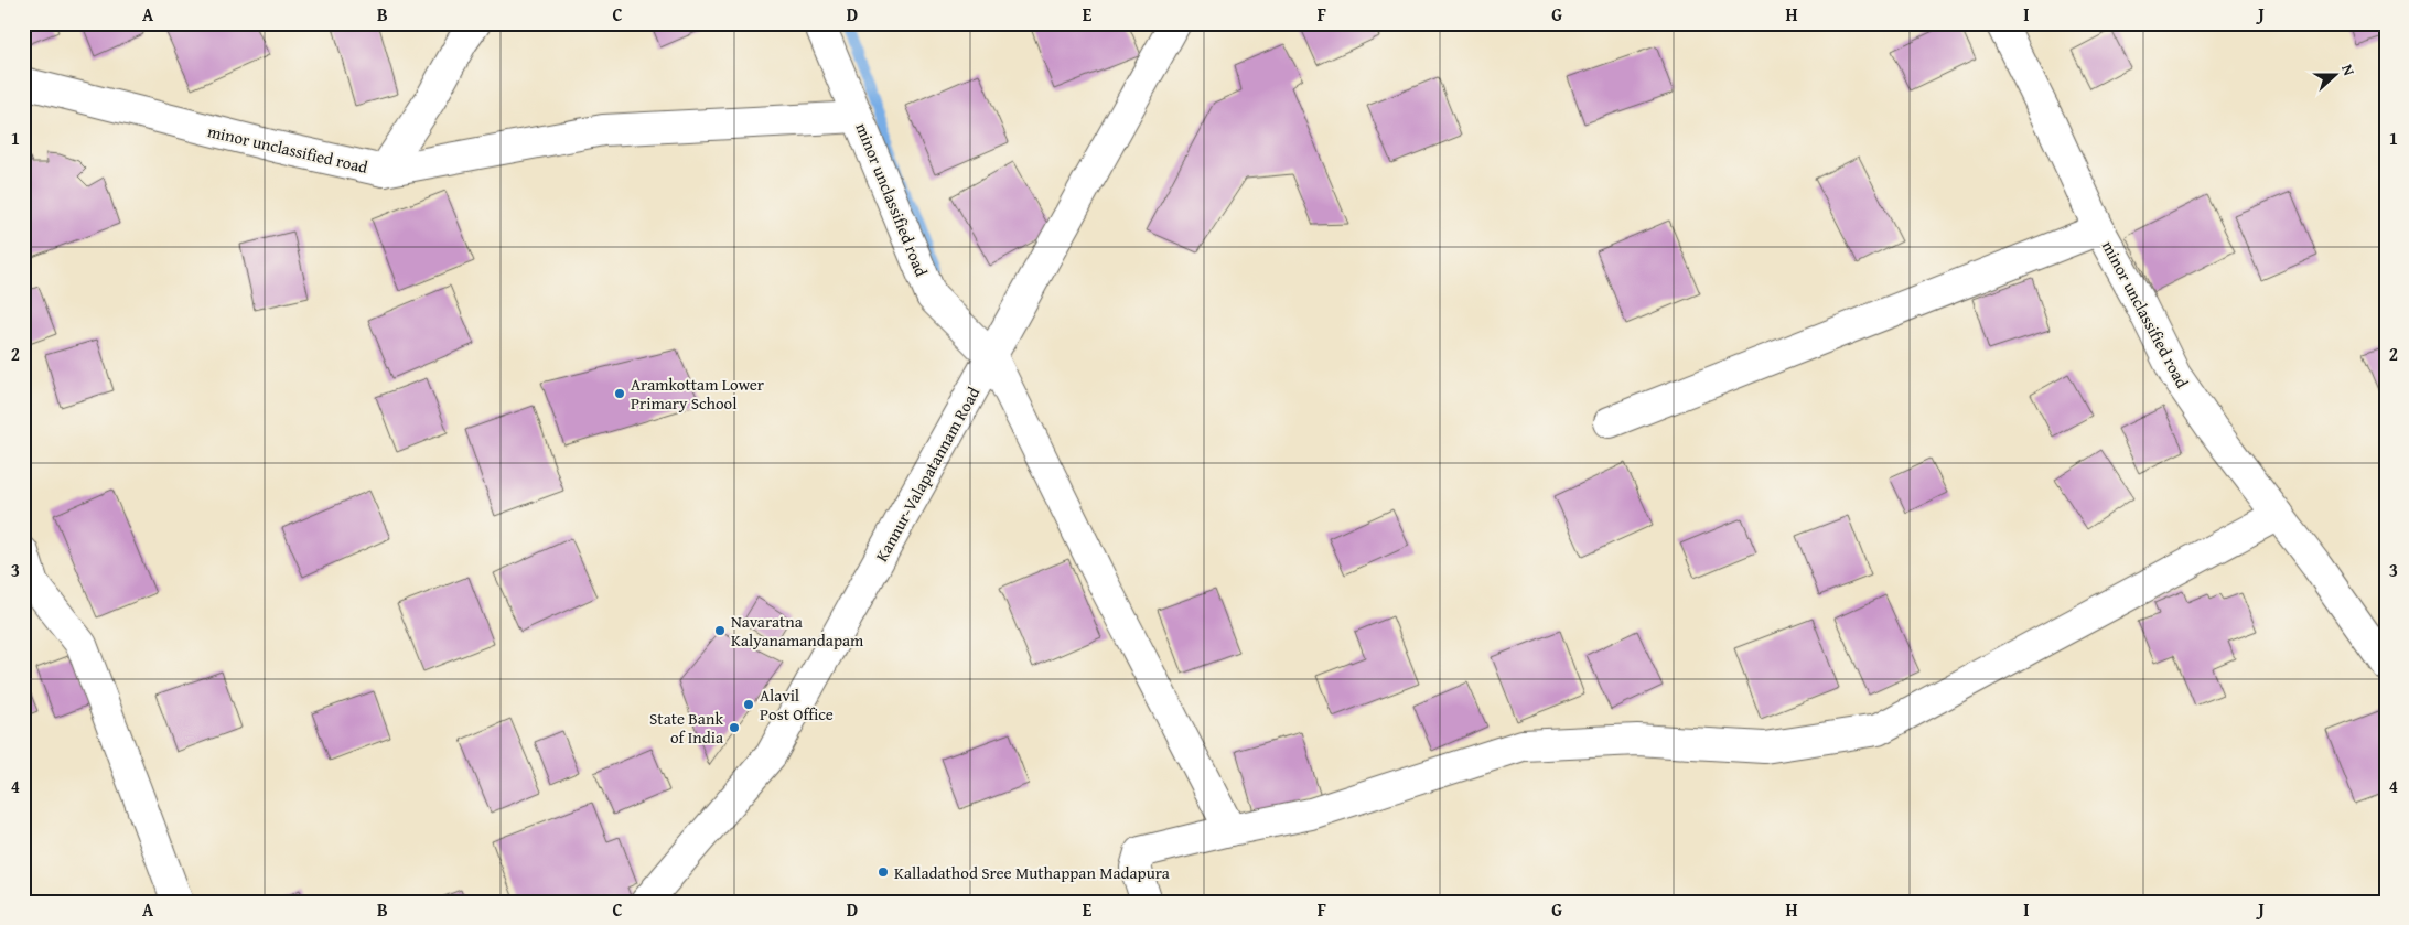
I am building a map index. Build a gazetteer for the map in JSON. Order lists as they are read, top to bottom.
{
  "streets": {
    "street": ["minor unclassified road", "Kannur-Valapatannam Road"]
  },
  "crossings": [
    ["minor unclassified road", "Kannur-Valapatannam Road"]
  ],
  "places": [
    "Aramkottam Lower Primary School",
    "Navaratna Kalyanamandapam",
    "Alavil Post Office",
    "State Bank of India",
    "Kalladathod Sree Muthappan Madapura"
  ],
  "north": "right",
  "grid": {
    "columns": [
      "A",
      "B",
      "C",
      "D",
      "E",
      "F",
      "G",
      "H",
      "I",
      "J"
    ],
    "rows": [
      "1",
      "2",
      "3",
      "4"
    ]
  }
}
